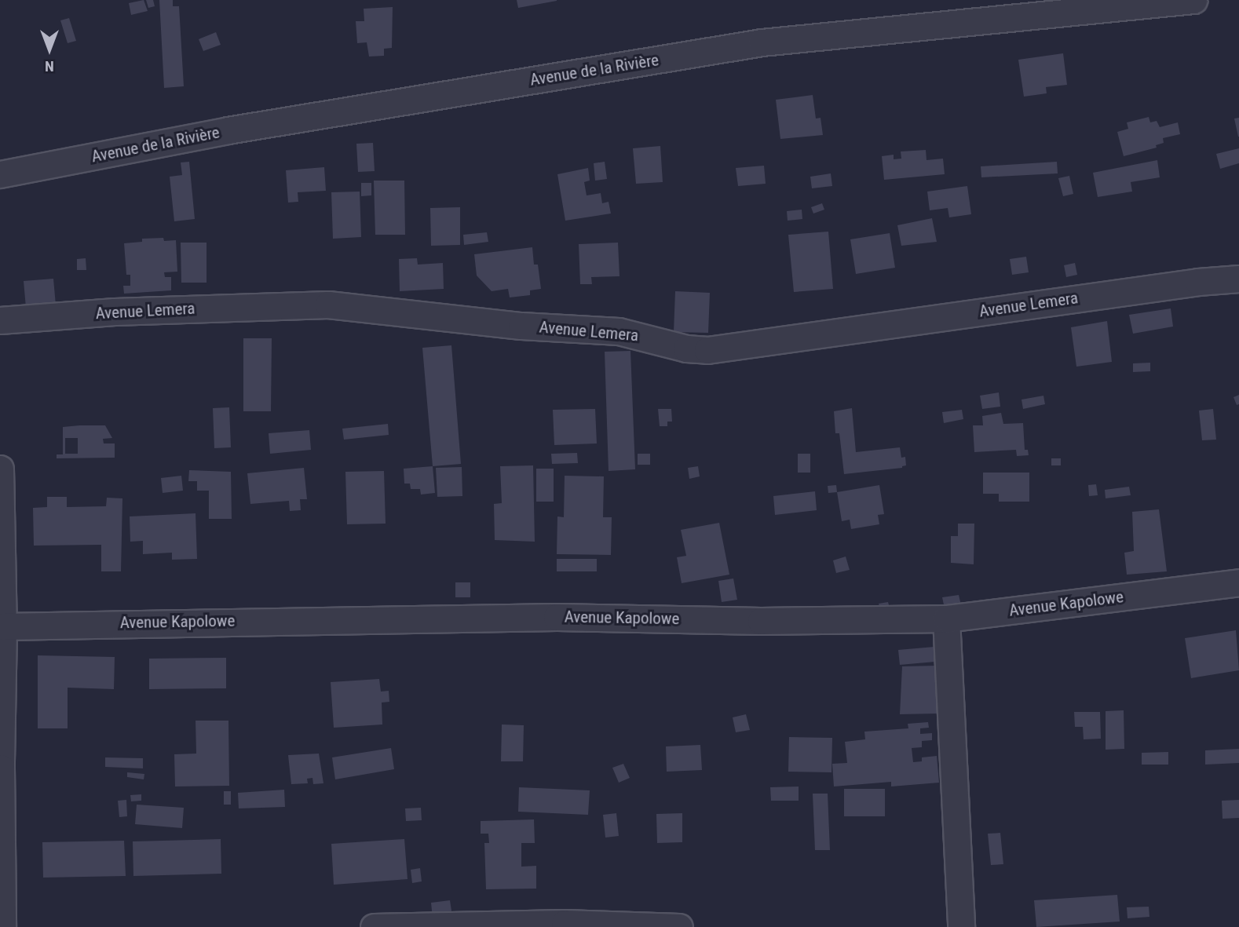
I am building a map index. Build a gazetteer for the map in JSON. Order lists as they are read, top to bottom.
{
  "streets": {
    "street": ["Avenue de la Rivière", "Avenue Lemera", "Avenue Kapolowe"]
  },
  "north": "bottom"
}
